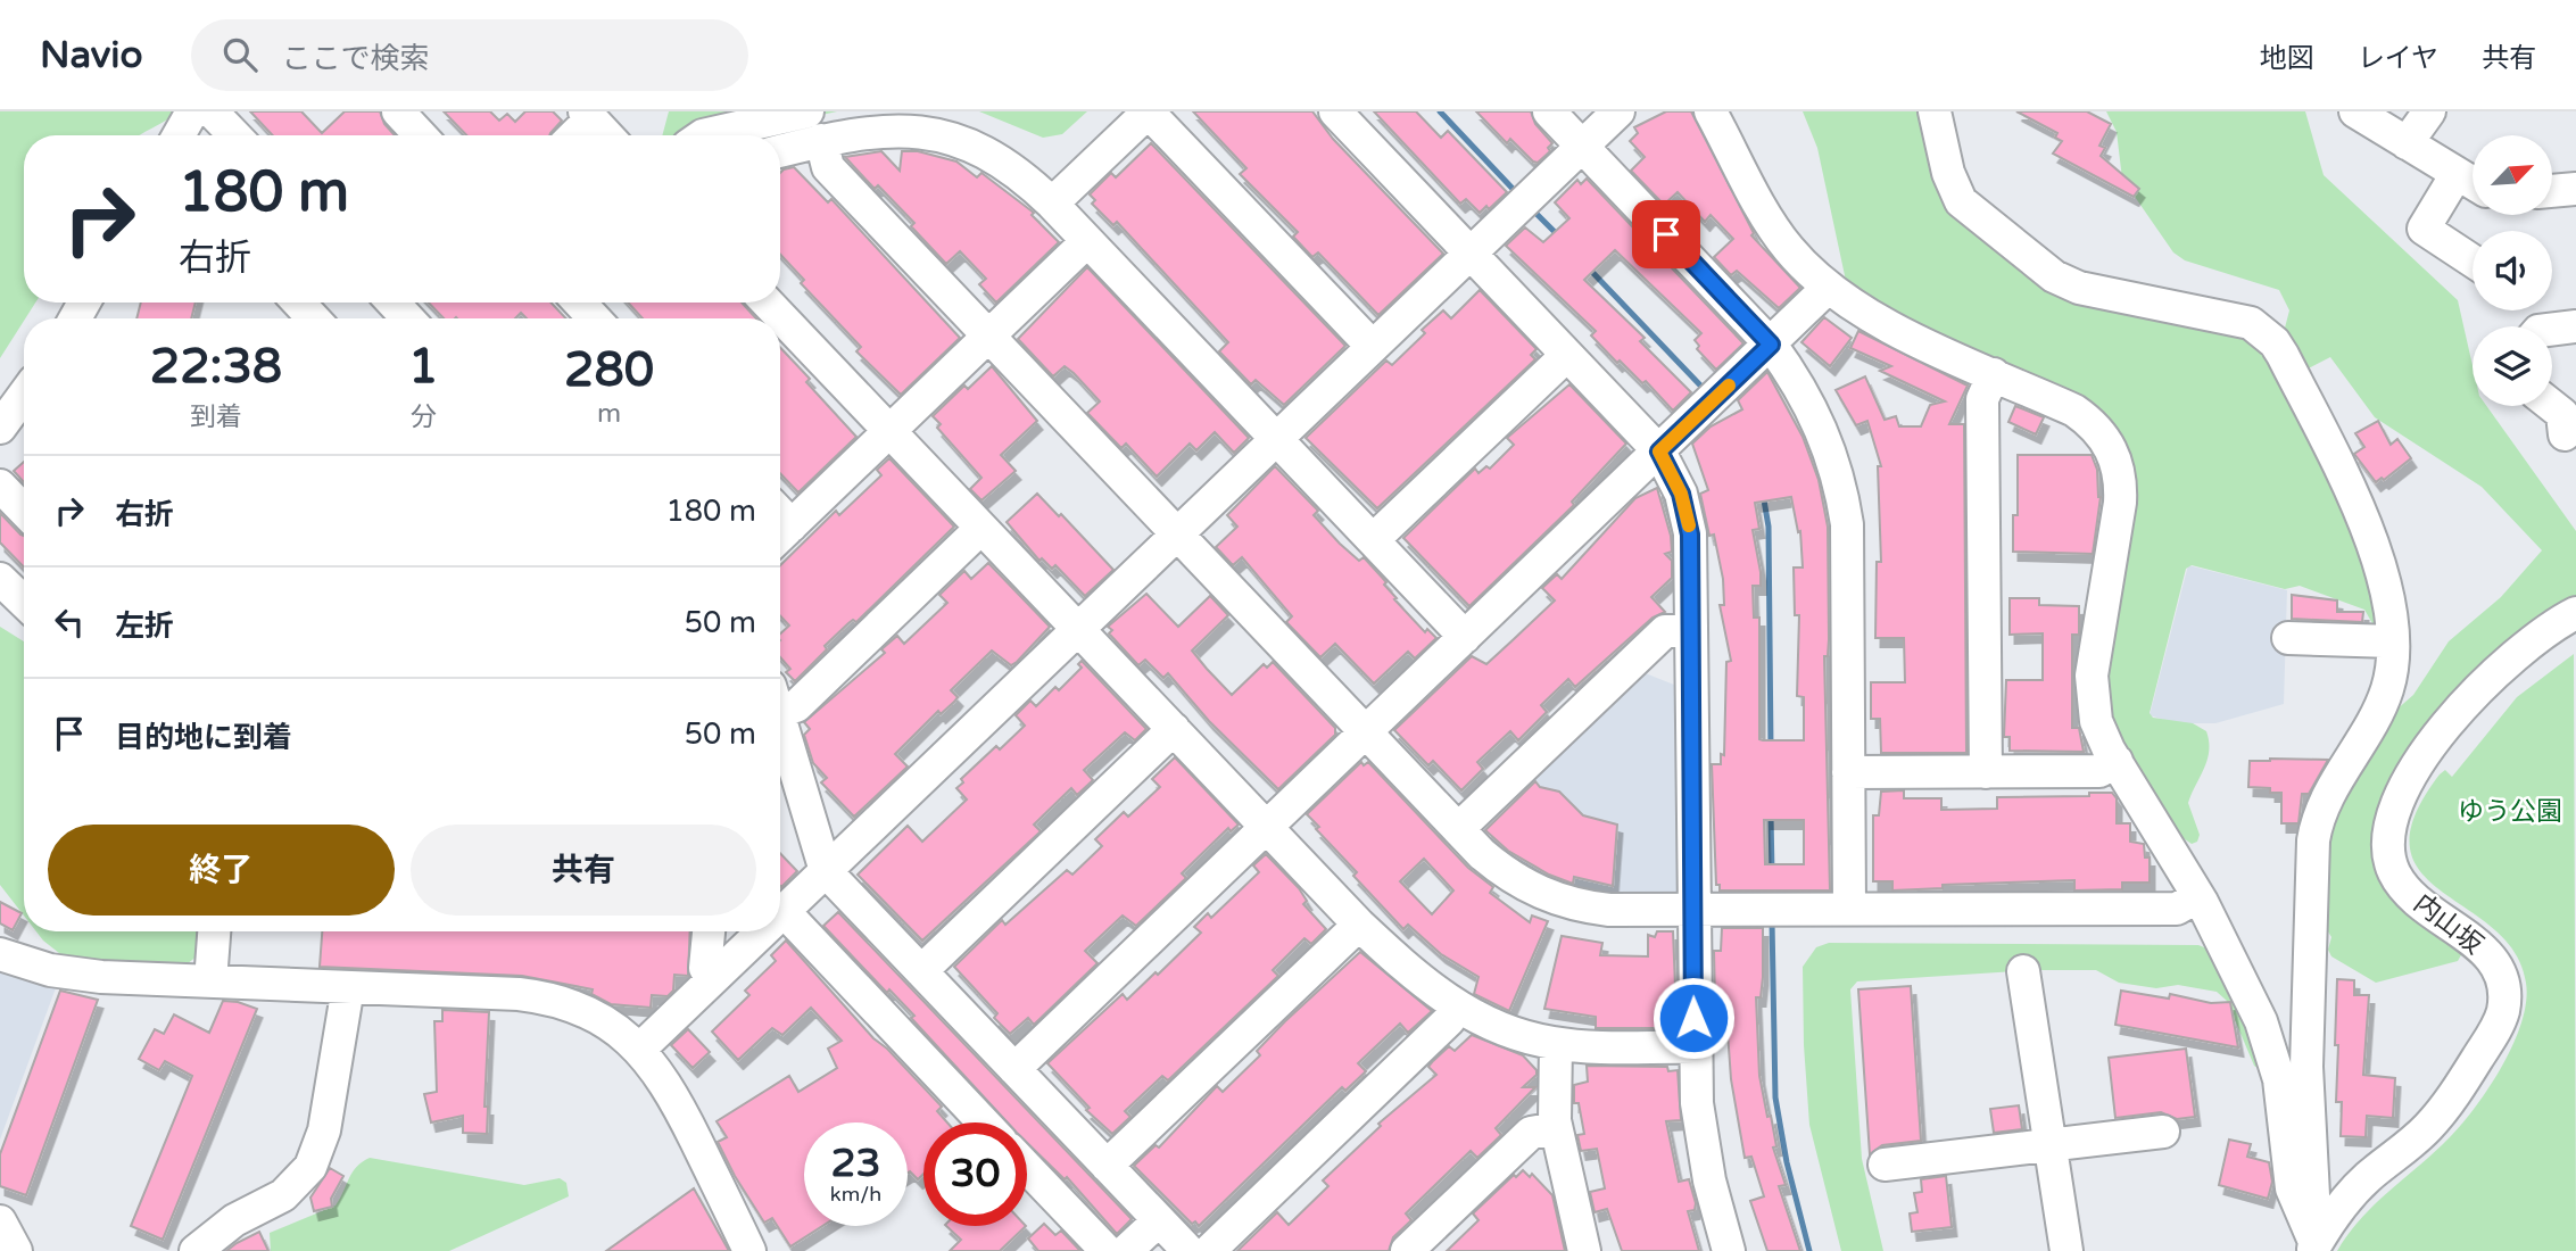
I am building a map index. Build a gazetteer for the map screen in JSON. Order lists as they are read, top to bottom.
{
  "streets": {
    "street": ["内山坂"]
  },
  "parks": ["ゆう公園"],
  "north": "top right",
  "page": {
    "header": "Navio",
    "search": "ここで検索",
    "nav": ["地図", "レイヤ", "共有"],
    "turn": ["180 m", "右折"],
    "eta": [
      "22:38",
      "到着",
      "1",
      "分",
      "280",
      "m"
    ],
    "list": [
      {
        "name": "右折",
        "value": "180 m"
      },
      {
        "name": "左折",
        "value": "50 m"
      },
      {
        "name": "目的地に到着",
        "value": "50 m"
      }
    ],
    "buttons": ["終了", "共有"],
    "speed": "23 km/h",
    "limit": "30"
  }
}
